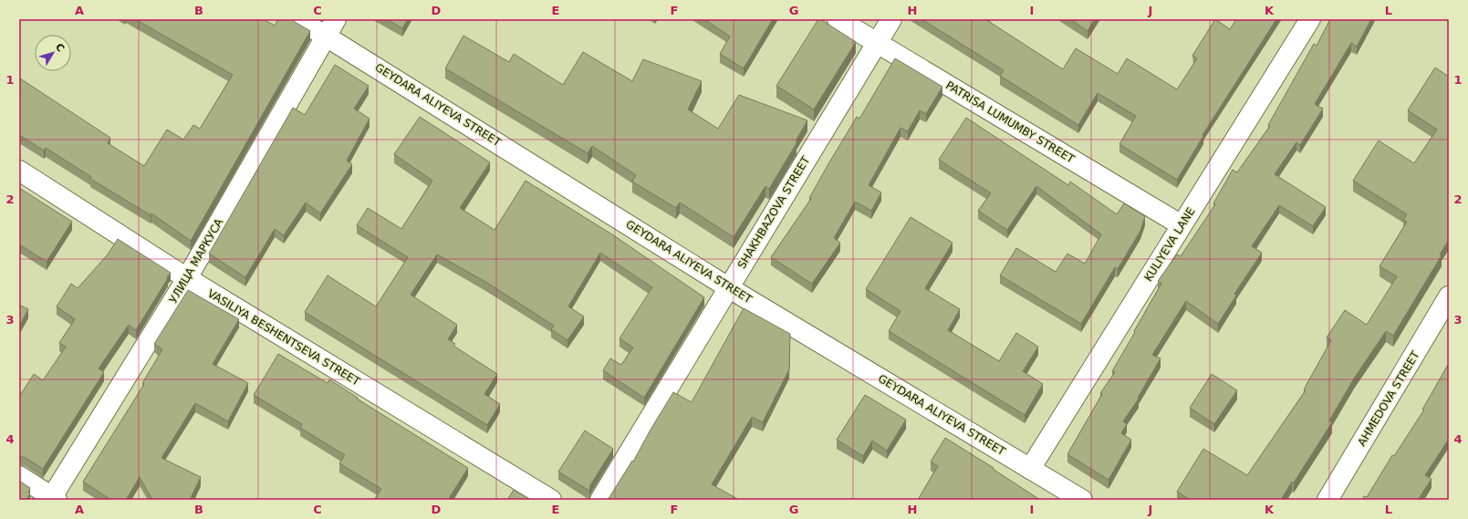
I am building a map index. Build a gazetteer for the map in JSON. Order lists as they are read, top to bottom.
{
  "streets": {
    "street": [
      "GEYDARA ALIYEVA STREET",
      "PATRISA LUMUMBY STREET",
      "SHAKHBAZOVA STREET",
      "KULIYEVA LANE",
      "УЛИЦА МАРКУСА",
      "VASILIYA BESHENTSEVA STREET",
      "AHMEDOVA STREET"
    ]
  },
  "crossings": [
    ["GEYDARA ALIYEVA STREET", "SHAKHBAZOVA STREET"],
    ["GEYDARA ALIYEVA STREET", "KULIYEVA LANE"],
    ["GEYDARA ALIYEVA STREET", "УЛИЦА МАРКУСА"],
    ["PATRISA LUMUMBY STREET", "SHAKHBAZOVA STREET"],
    ["PATRISA LUMUMBY STREET", "KULIYEVA LANE"],
    ["УЛИЦА МАРКУСА", "VASILIYA BESHENTSEVA STREET"]
  ],
  "north": "top right",
  "grid": {
    "columns": [
      "A",
      "B",
      "C",
      "D",
      "E",
      "F",
      "G",
      "H",
      "I",
      "J",
      "K",
      "L"
    ],
    "rows": [
      "1",
      "2",
      "3",
      "4"
    ]
  }
}
